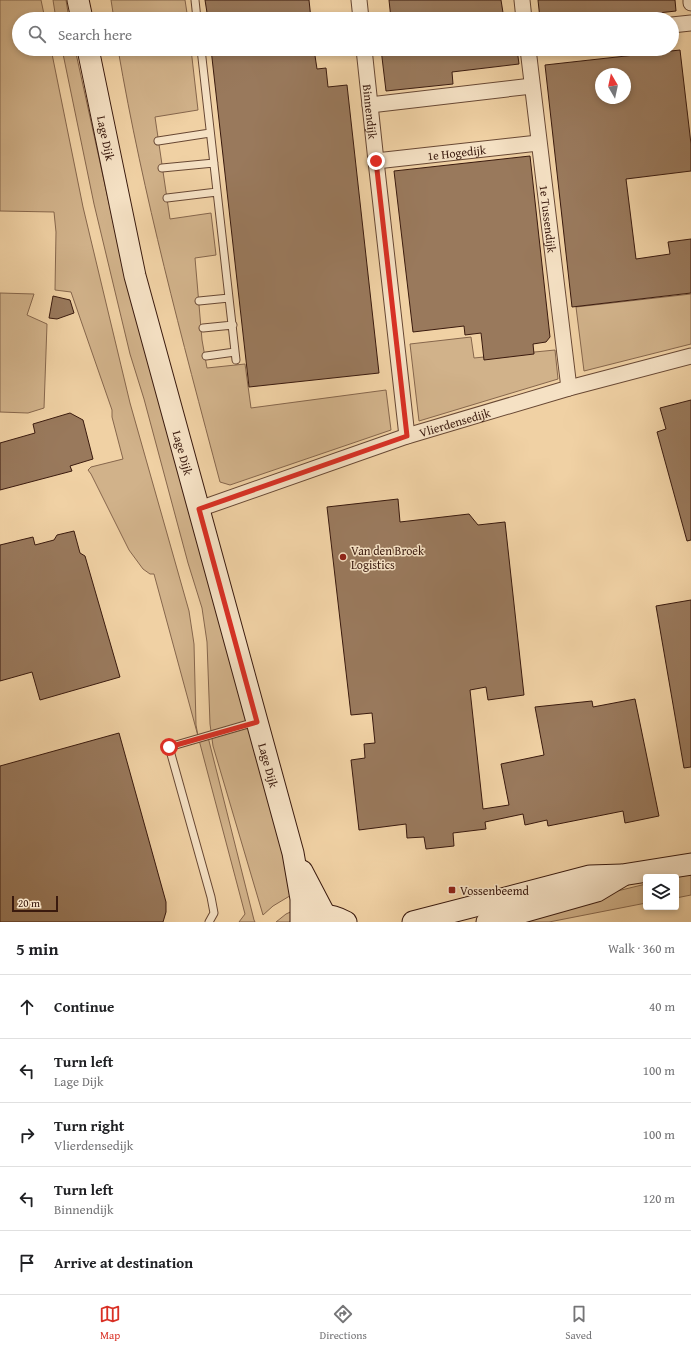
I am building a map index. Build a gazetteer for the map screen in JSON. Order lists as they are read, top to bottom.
{
  "streets": {
    "main road": ["Lage Dijk"],
    "street": [
      "Binnendijk",
      "1e Hogedijk",
      "1e Tussendijk",
      "Vlierdensedijk"
    ]
  },
  "crossings": [
    ["Binnendijk", "1e Hogedijk"],
    ["Binnendijk", "Vlierdensedijk"],
    ["Lage Dijk", "Vlierdensedijk"],
    ["1e Hogedijk", "1e Tussendijk"],
    ["1e Tussendijk", "Vlierdensedijk"]
  ],
  "places": {
    "other": ["Van den Broek Logistics"],
    "transit": ["Vossenbeemd"]
  },
  "scale_bar": "20 m",
  "north": "top",
  "page": {
    "search": "Search here",
    "scale": "20 m",
    "heading": ["5 min", "Walk · 360 m"],
    "list": [
      ["Continue", "40 m"],
      ["Turn left", "Lage Dijk", "100 m"],
      ["Turn right", "Vlierdensedijk", "100 m"],
      ["Turn left", "Binnendijk", "120 m"],
      "Arrive at destination"
    ],
    "nav": ["Map", "Directions", "Saved"]
  }
}
